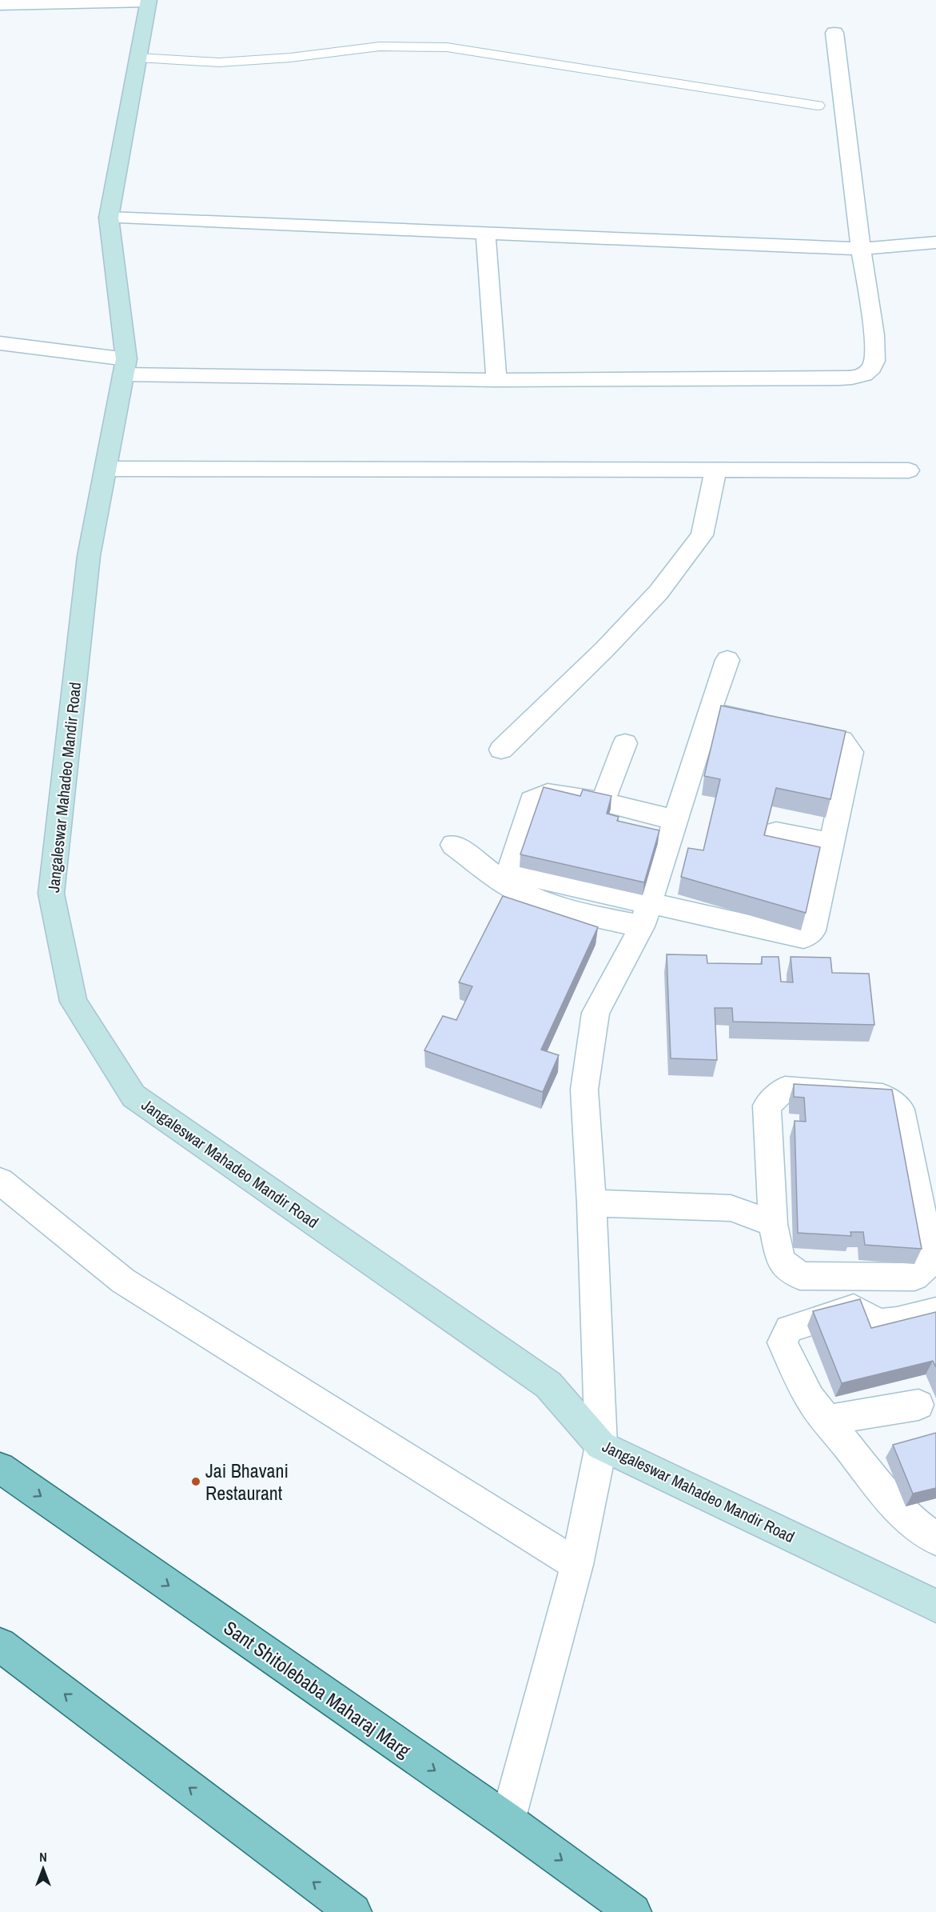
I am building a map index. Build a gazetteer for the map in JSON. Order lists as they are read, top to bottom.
{
  "streets": {
    "main road": ["Jangaleswar Mahadeo Mandir Road", "Sant Shitolebaba Maharaj Marg"]
  },
  "places": ["Jai Bhavani Restaurant"],
  "north": "top"
}
